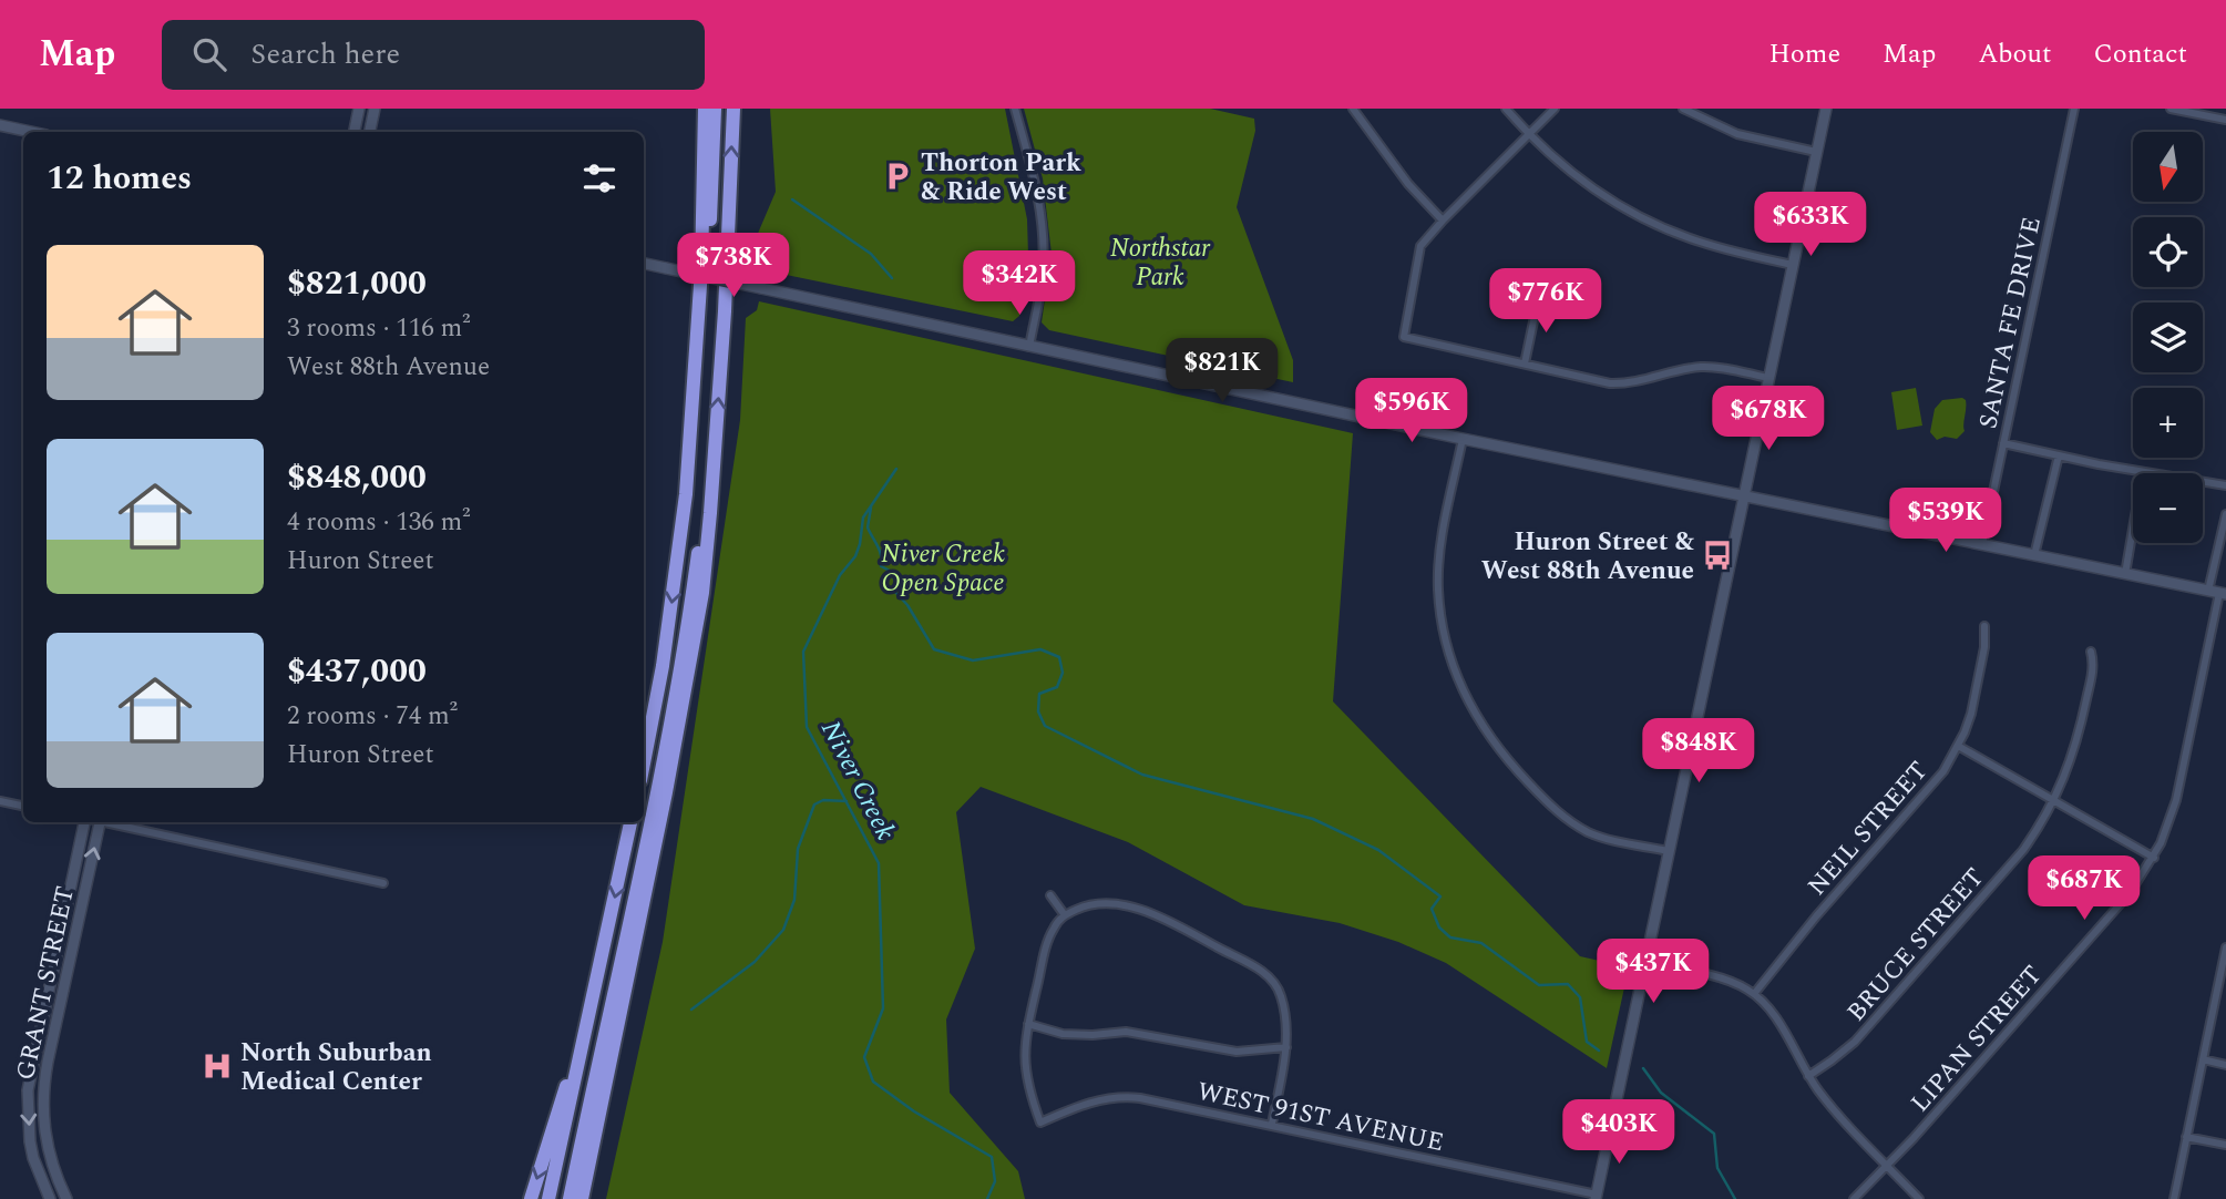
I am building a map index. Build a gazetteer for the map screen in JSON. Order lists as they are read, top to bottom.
{
  "streets": {
    "main road": ["GRANT STREET"],
    "street": [
      "SANTA FE DRIVE",
      "NEIL STREET",
      "BRUCE STREET",
      "LIPAN STREET",
      "WEST 91ST AVENUE"
    ]
  },
  "water": ["Niver Creek"],
  "parks": ["Northstar Park", "Niver Creek Open Space"],
  "places": {
    "parking": ["Thorton Park & Ride West"],
    "bus stop": ["Huron Street & West 88th Avenue"],
    "hospital": ["North Suburban Medical Center"]
  },
  "north": "bottom",
  "page": {
    "header": "Map",
    "search": "Search here",
    "nav": [
      "Home",
      "Map",
      "About",
      "Contact"
    ],
    "map_buttons": ["+", "−"],
    "heading": "12 homes",
    "price": [
      "$633K",
      "$738K",
      "$342K",
      "$776K",
      "$821K",
      "$596K",
      "$678K",
      "$539K",
      "$848K",
      "$687K",
      "$437K",
      "$403K"
    ],
    "list": [
      {
        "name": "$821,000",
        "note": "3 rooms · 116 m² · West 88th Avenue"
      },
      {
        "name": "$848,000",
        "note": "4 rooms · 136 m² · Huron Street"
      },
      {
        "name": "$437,000",
        "note": "2 rooms · 74 m² · Huron Street"
      }
    ]
  }
}
